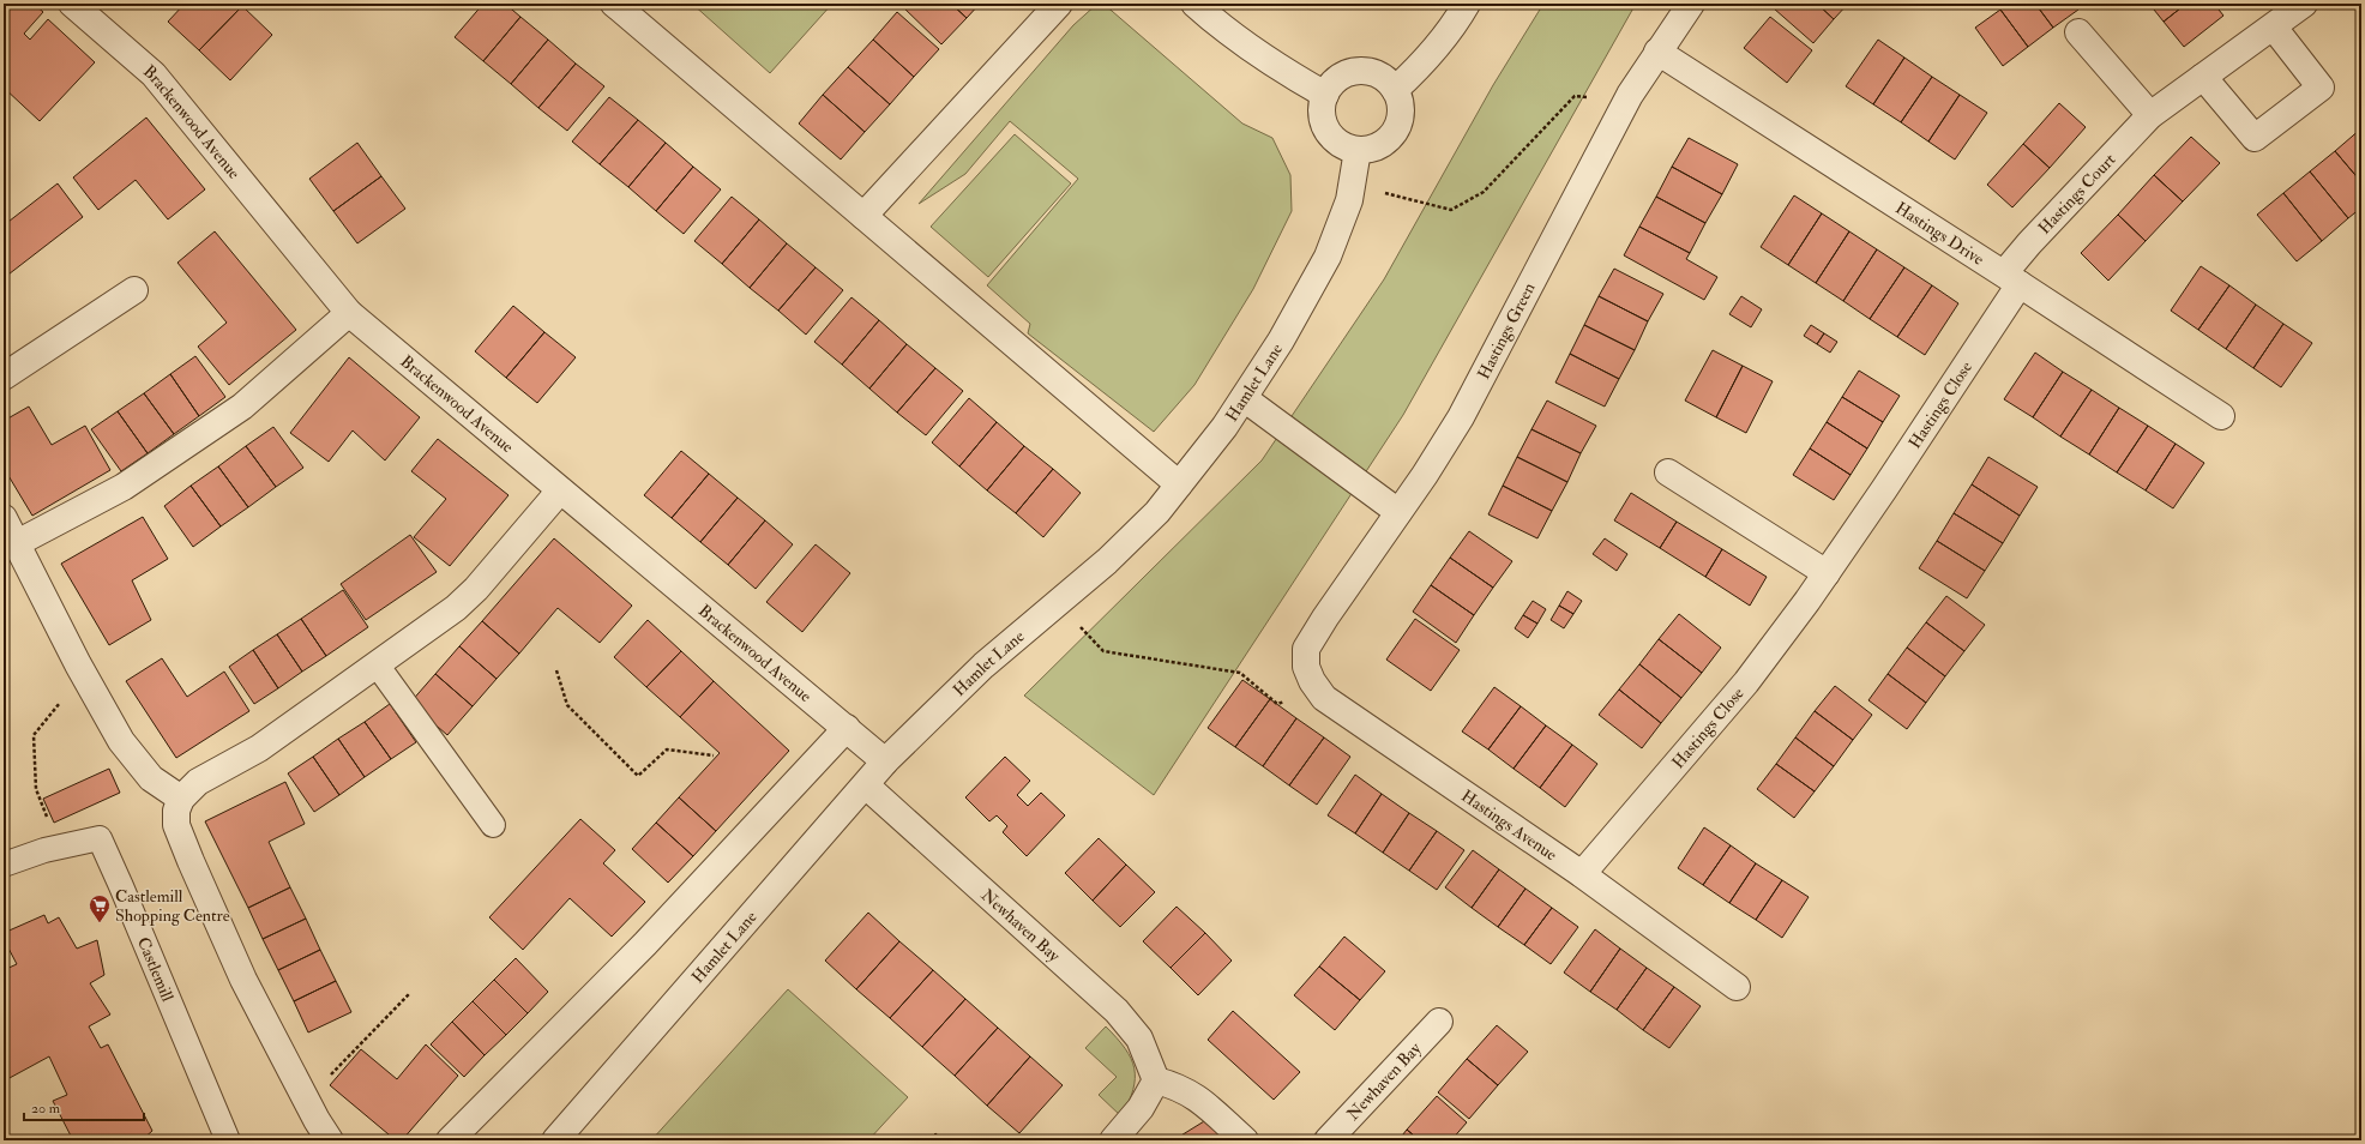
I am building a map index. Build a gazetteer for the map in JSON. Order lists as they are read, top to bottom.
{
  "streets": {
    "street": [
      "Brackenwood Avenue",
      "Hastings Court",
      "Hastings Drive",
      "Hastings Green",
      "Hamlet Lane",
      "Hastings Close",
      "Hastings Avenue",
      "Newhaven Bay"
    ],
    "lane": ["Castlemill"]
  },
  "crossings": [
    ["Brackenwood Avenue", "Hamlet Lane"],
    ["Hastings Court", "Hastings Drive"],
    ["Hastings Court", "Hastings Close"],
    ["Hastings Drive", "Hastings Green"],
    ["Hastings Drive", "Hastings Close"],
    ["Hastings Green", "Hastings Avenue"],
    ["Hamlet Lane", "Newhaven Bay"],
    ["Hastings Close", "Hastings Avenue"]
  ],
  "places": {
    "supermarket": ["Castlemill Shopping Centre"]
  },
  "scale_bar": "20 m"
}
